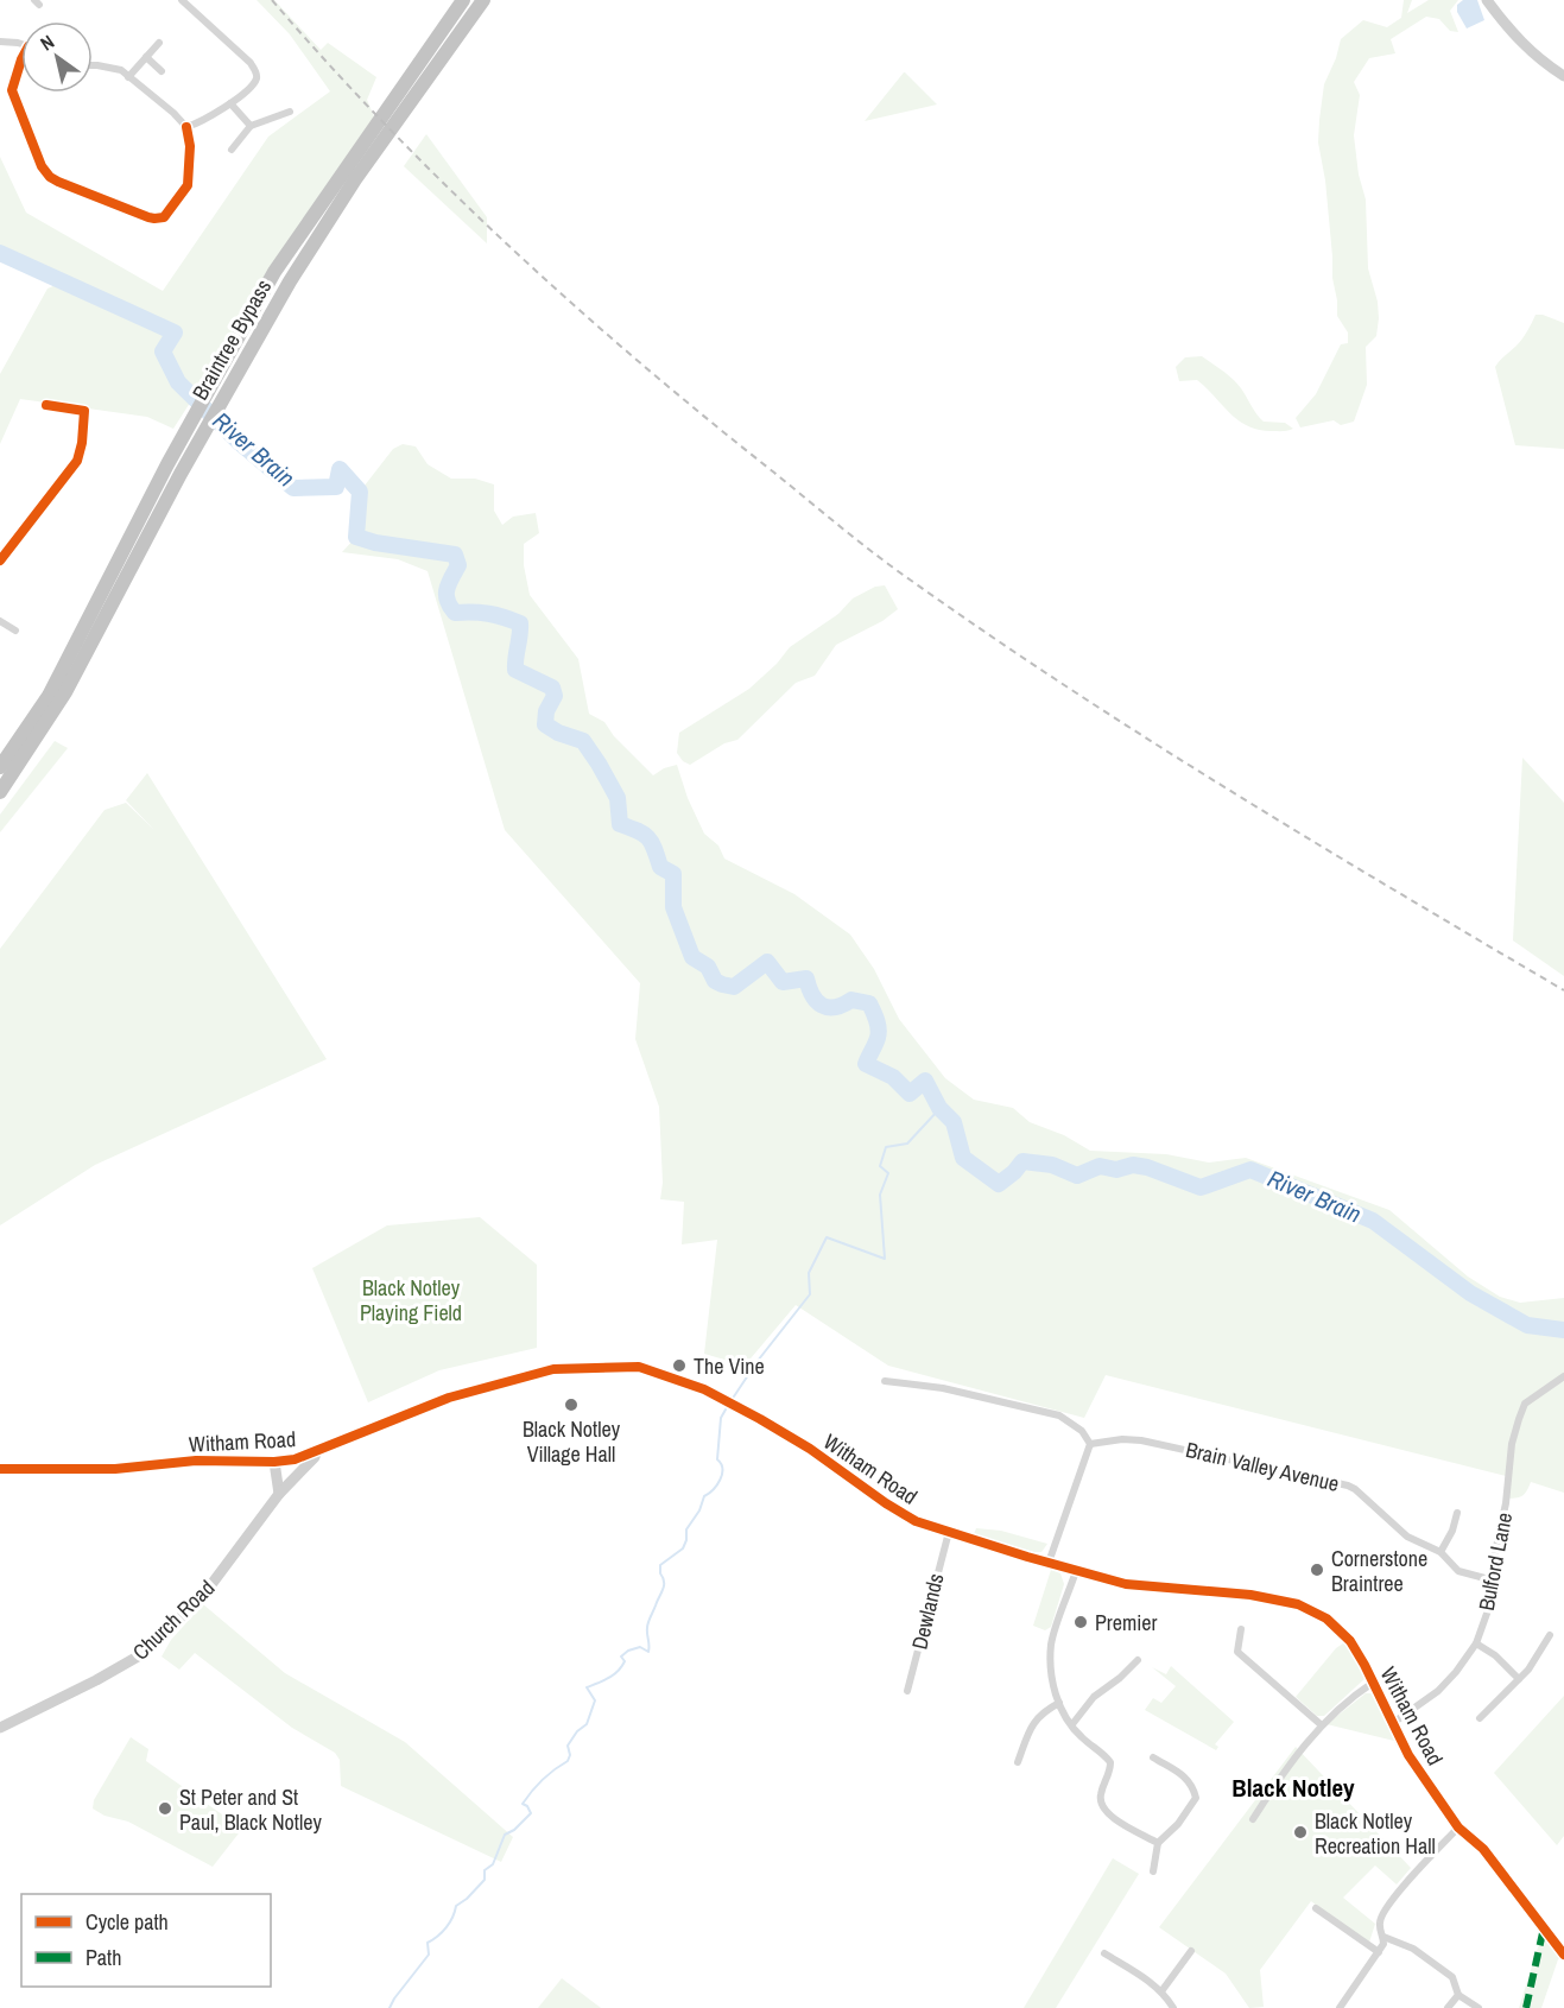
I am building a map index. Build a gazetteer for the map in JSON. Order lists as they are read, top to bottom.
{
  "streets": {
    "highway": ["Braintree Bypass"],
    "street": [
      "Witham Road",
      "Brain Valley Avenue",
      "Bulford Lane",
      "Dewlands",
      "Church Road"
    ]
  },
  "crossings": [
    ["Witham Road", "Bulford Lane"],
    ["Witham Road", "Dewlands"],
    ["Witham Road", "Church Road"],
    ["Brain Valley Avenue", "Bulford Lane"]
  ],
  "districts": ["Black Notley"],
  "water": ["River Brain"],
  "parks": ["Black Notley Playing Field"],
  "places": [
    "The Vine",
    "Black Notley Village Hall",
    "Cornerstone Braintree",
    "Premier",
    "St Peter and St Paul, Black Notley",
    "Black Notley Recreation Hall"
  ],
  "legend": ["Cycle path", "Path"],
  "north": "top left"
}
